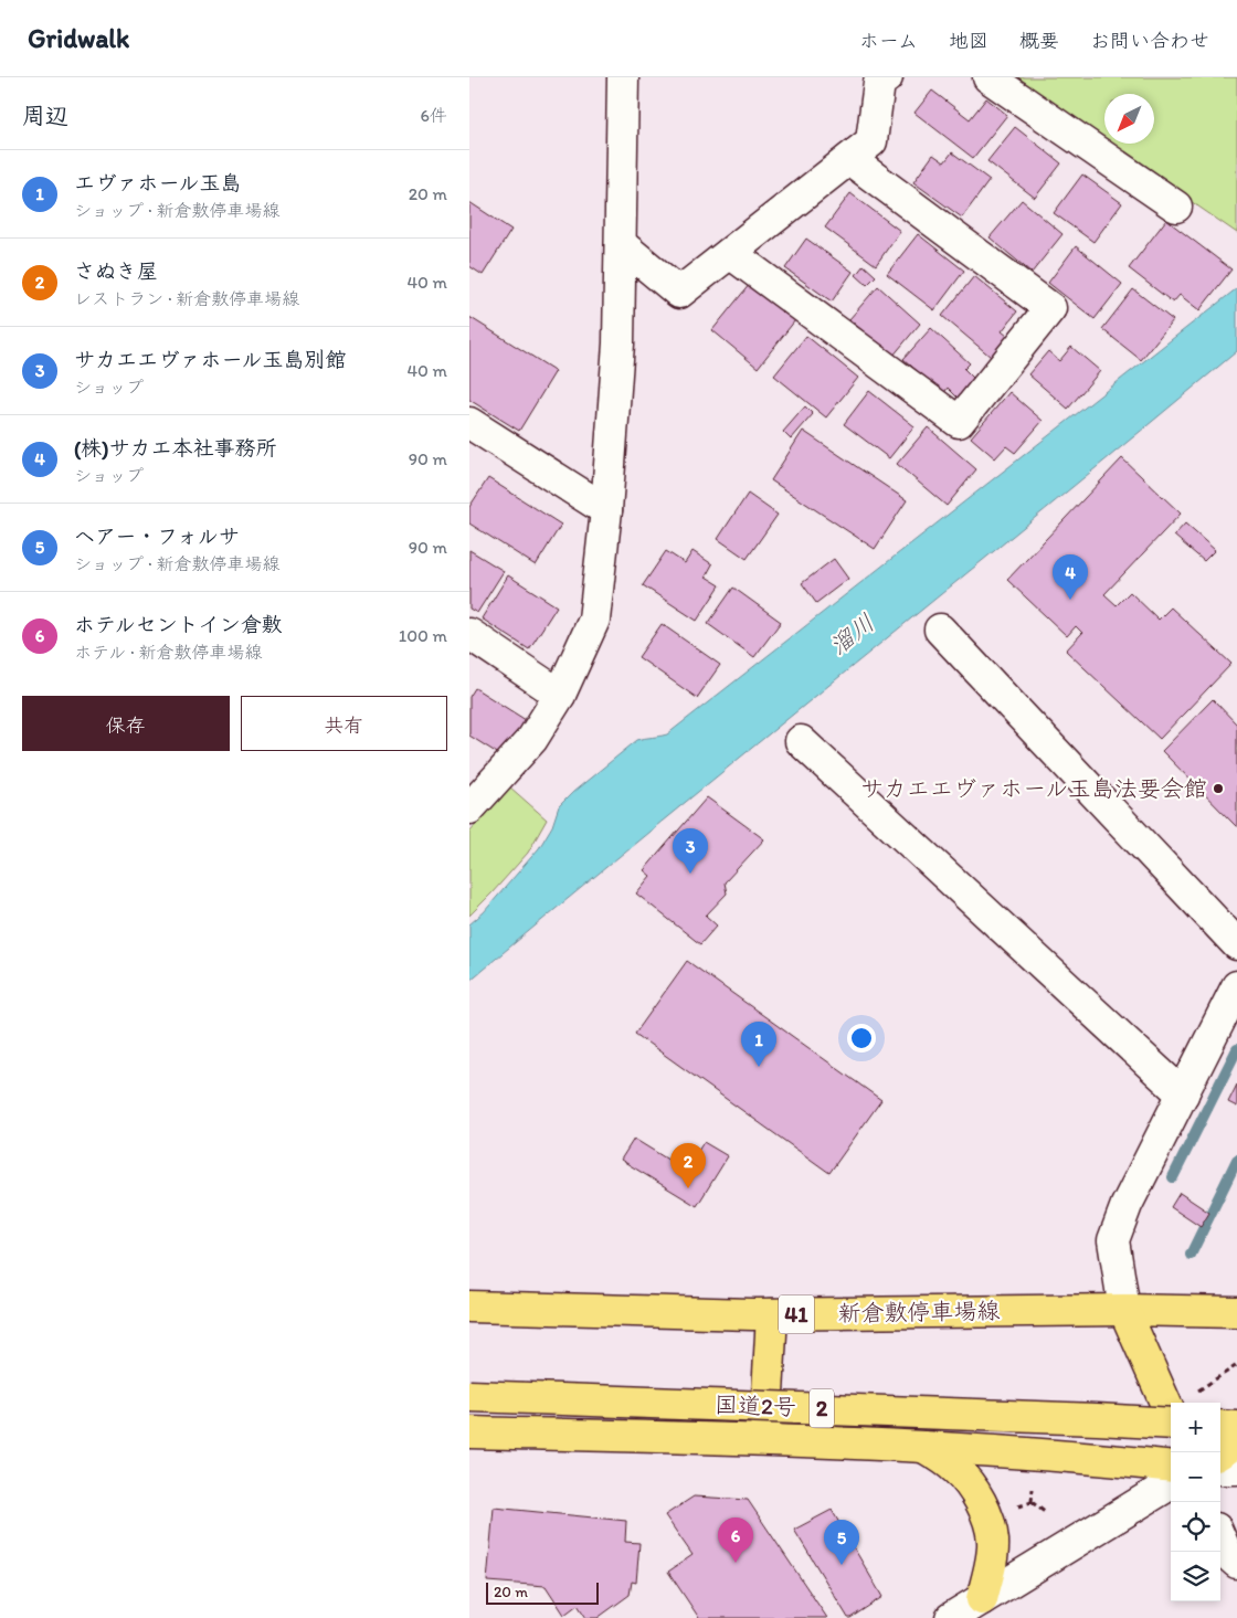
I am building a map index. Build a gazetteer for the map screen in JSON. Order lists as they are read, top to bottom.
{
  "streets": {
    "main road": [
      "新倉敷停車場線",
      "41",
      "国道2号",
      "2"
    ]
  },
  "water": ["溜川"],
  "places": ["サカエエヴァホール玉島法要会館"],
  "scale_bar": "20 m",
  "north": "bottom left",
  "page": {
    "header": "Gridwalk",
    "nav": [
      "ホーム",
      "地図",
      "概要",
      "お問い合わせ"
    ],
    "heading": ["周辺", "6件"],
    "list": [
      {
        "mark": "1",
        "name": "エヴァホール玉島",
        "note": "ショップ · 新倉敷停車場線",
        "value": "20 m"
      },
      {
        "mark": "2",
        "name": "さぬき屋",
        "note": "レストラン · 新倉敷停車場線",
        "value": "40 m"
      },
      {
        "mark": "3",
        "name": "サカエエヴァホール玉島別館",
        "note": "ショップ",
        "value": "40 m"
      },
      {
        "mark": "4",
        "name": "(株)サカエ本社事務所",
        "note": "ショップ",
        "value": "90 m"
      },
      {
        "mark": "5",
        "name": "ヘアー・フォルサ",
        "note": "ショップ · 新倉敷停車場線",
        "value": "90 m"
      },
      {
        "mark": "6",
        "name": "ホテルセントイン倉敷",
        "note": "ホテル · 新倉敷停車場線",
        "value": "100 m"
      }
    ],
    "pins": [
      "4",
      "3",
      "1",
      "2",
      "6",
      "5"
    ],
    "buttons": ["保存", "共有"],
    "map_buttons": ["+", "−"],
    "scale": "20 m"
  }
}
